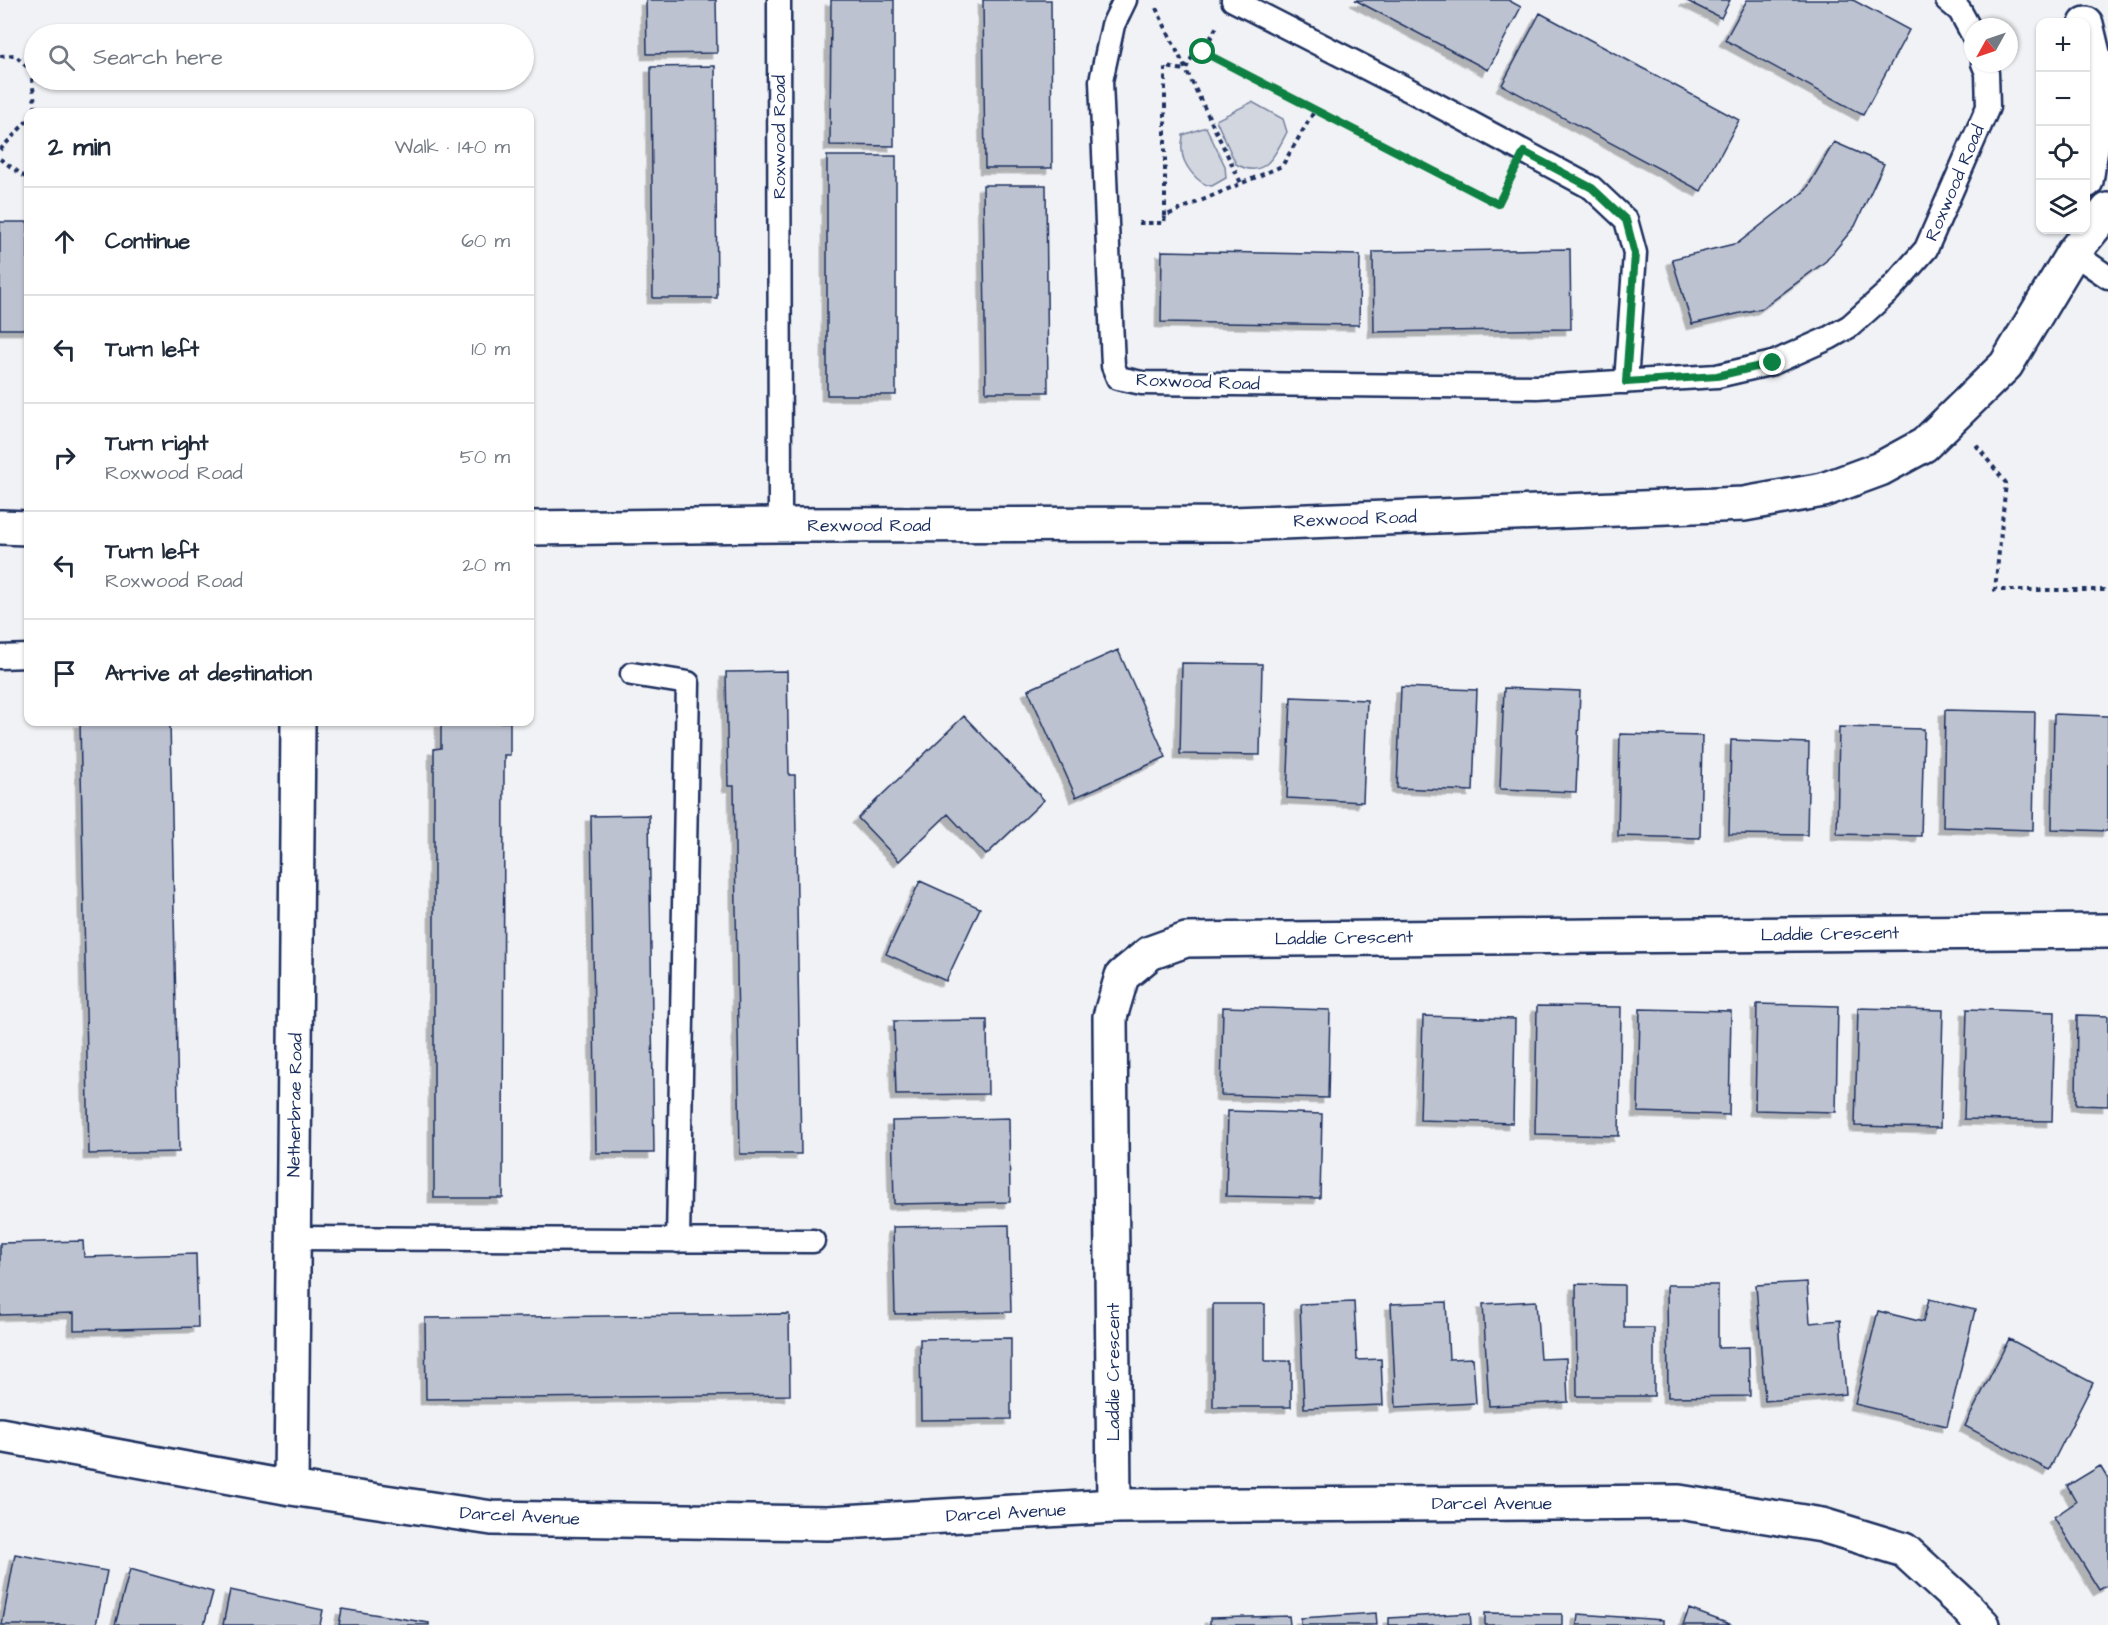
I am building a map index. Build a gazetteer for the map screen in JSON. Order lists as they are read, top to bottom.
{
  "streets": {
    "street": [
      "Rexwood Road",
      "Laddie Crescent",
      "Netherbrae Road",
      "Darcel Avenue"
    ],
    "lane": ["Roxwood Road"]
  },
  "crossings": [
    ["Roxwood Road", "Rexwood Road"],
    ["Laddie Crescent", "Darcel Avenue"],
    ["Netherbrae Road", "Darcel Avenue"]
  ],
  "north": "bottom left",
  "page": {
    "map_buttons": ["+", "−"],
    "search": "Search here",
    "heading": ["2 min", "Walk · 140 m"],
    "list": [
      ["Continue", "60 m"],
      ["Turn left", "10 m"],
      ["Turn right", "Roxwood Road", "50 m"],
      ["Turn left", "Roxwood Road", "20 m"],
      "Arrive at destination"
    ]
  }
}
